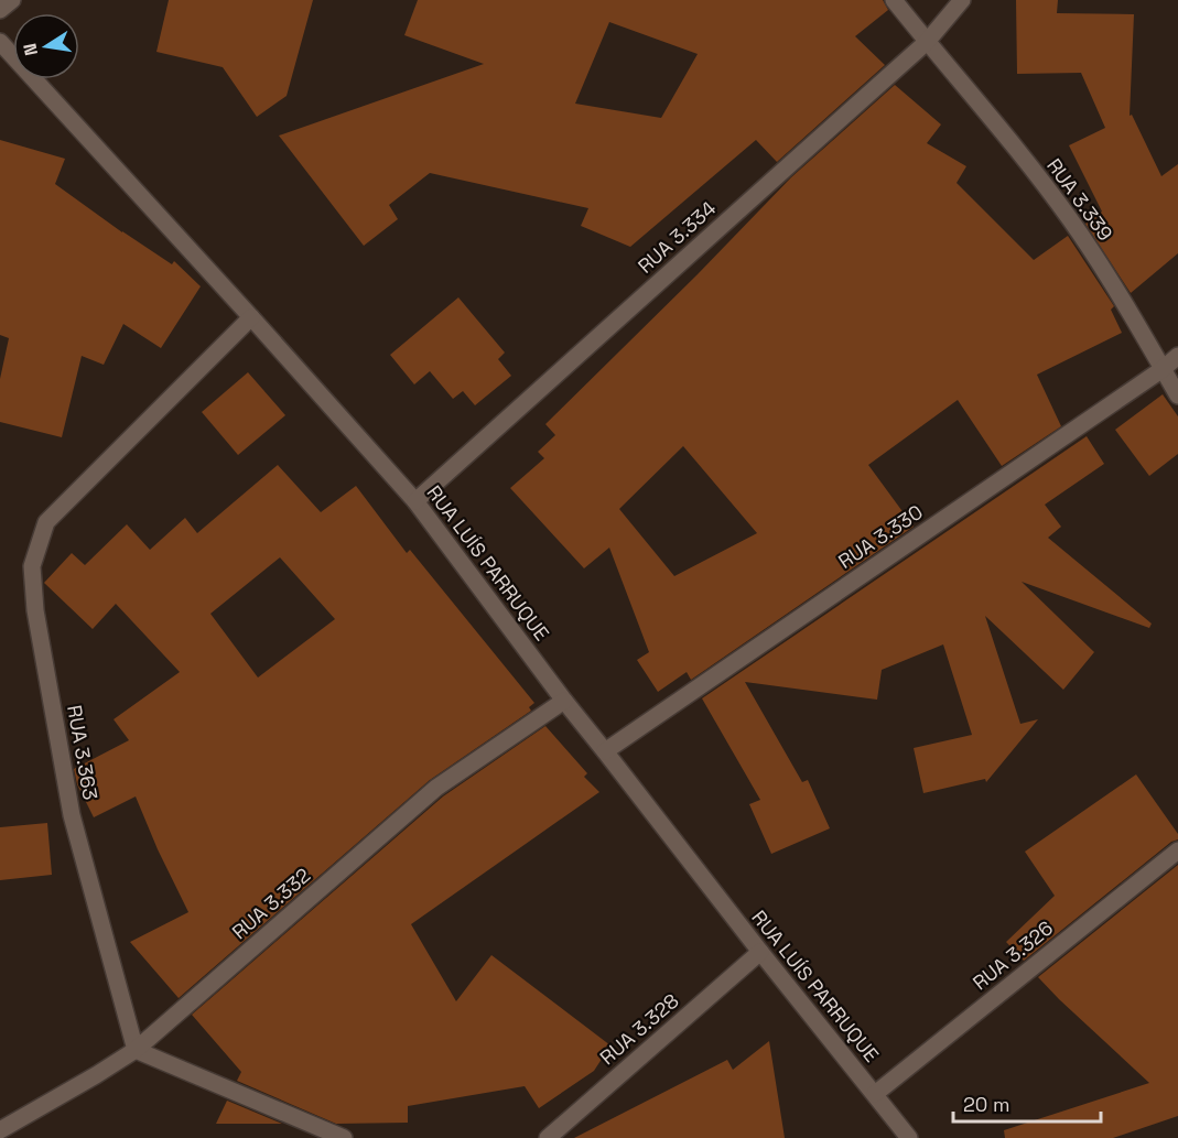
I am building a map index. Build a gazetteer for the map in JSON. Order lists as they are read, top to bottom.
{
  "streets": {
    "street": [
      "RUA 3.339",
      "RUA 3.334",
      "RUA 3.330",
      "RUA LUÍS PARRUQUE",
      "RUA 3.363",
      "RUA 3.332",
      "RUA 3.326",
      "RUA 3.328"
    ]
  },
  "crossings": [
    ["RUA 3.339", "RUA 3.334"],
    ["RUA 3.339", "RUA 3.330"],
    ["RUA 3.334", "RUA LUÍS PARRUQUE"],
    ["RUA 3.330", "RUA LUÍS PARRUQUE"],
    ["RUA LUÍS PARRUQUE", "RUA 3.363"],
    ["RUA LUÍS PARRUQUE", "RUA 3.332"],
    ["RUA LUÍS PARRUQUE", "RUA 3.326"],
    ["RUA LUÍS PARRUQUE", "RUA 3.328"],
    ["RUA 3.363", "RUA 3.332"]
  ],
  "scale_bar": "20 m",
  "north": "left"
}
